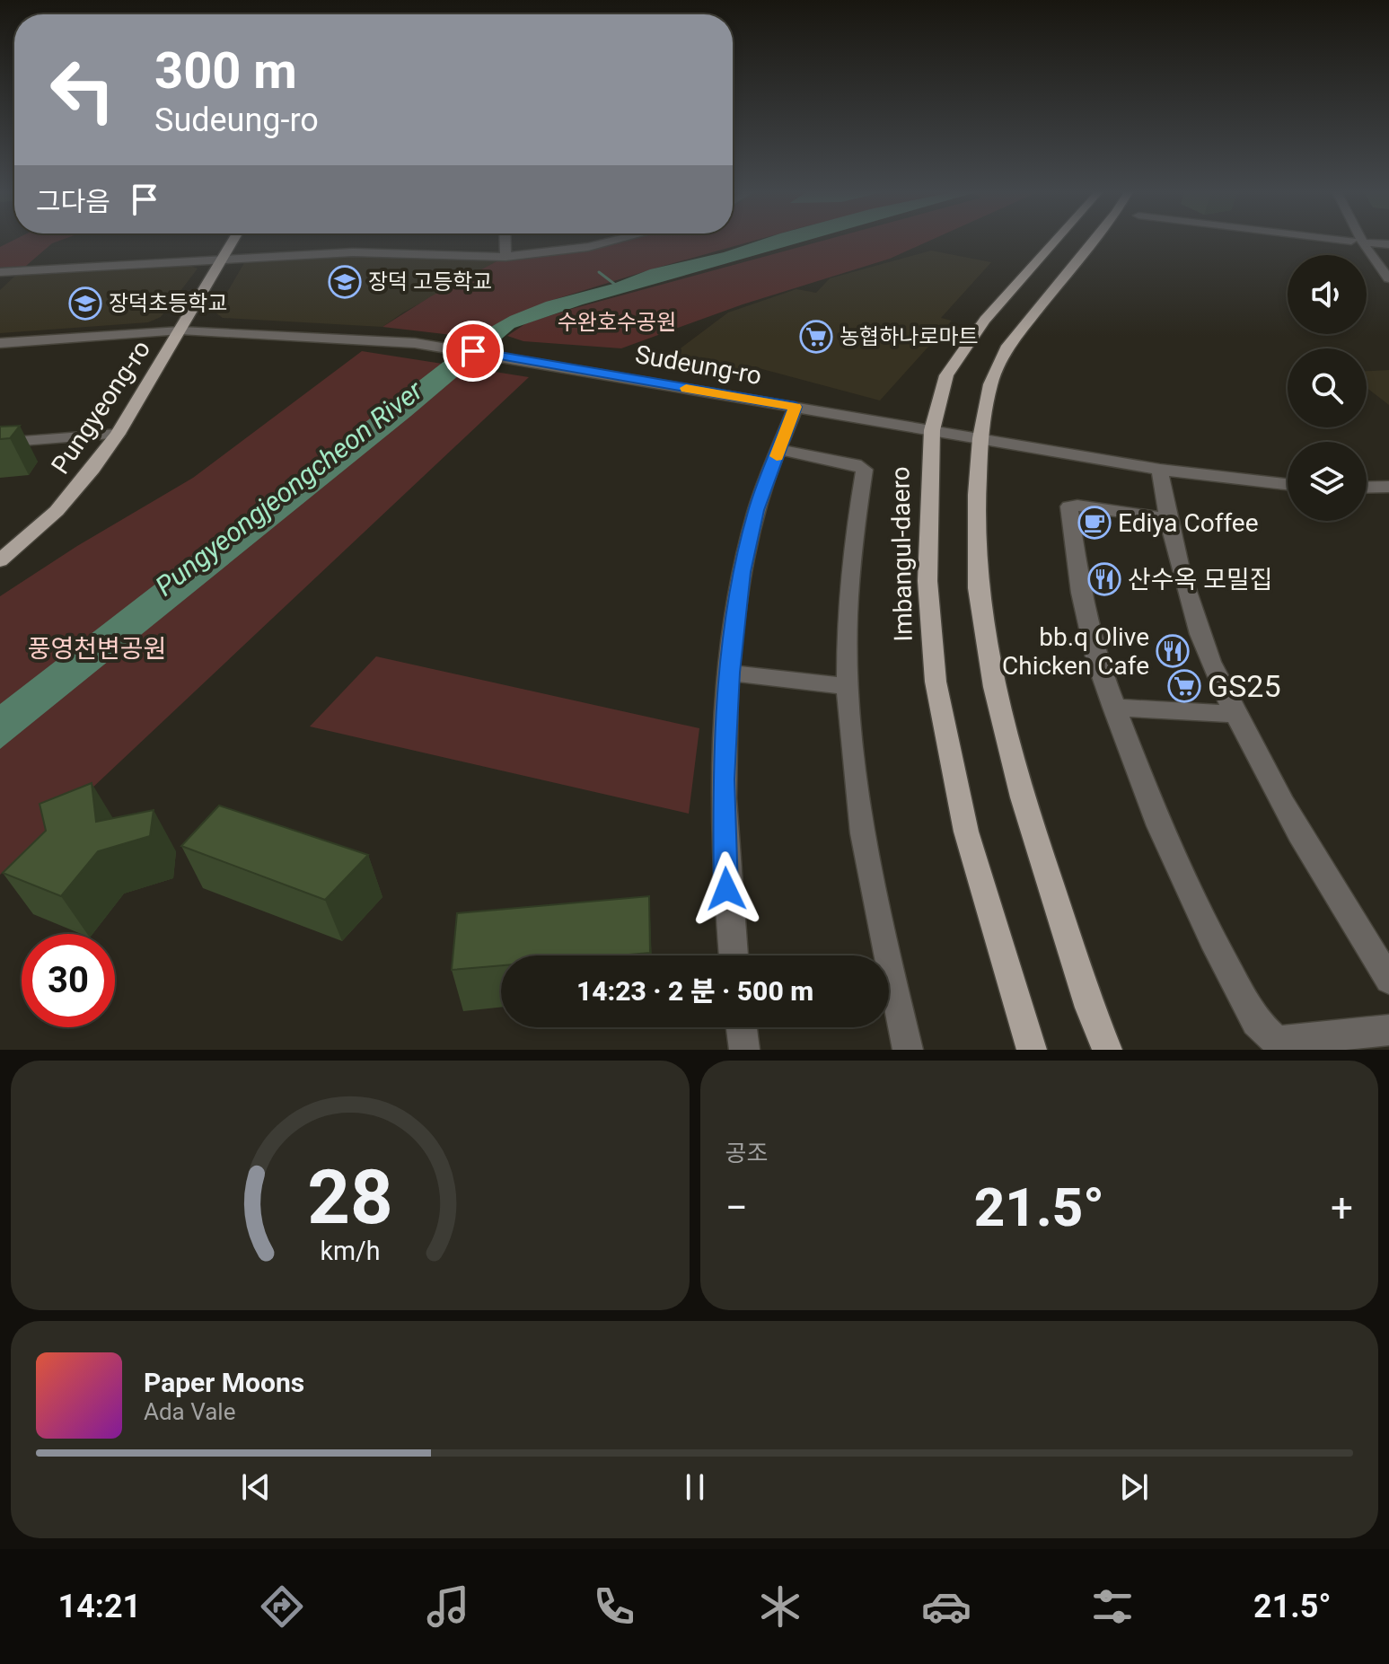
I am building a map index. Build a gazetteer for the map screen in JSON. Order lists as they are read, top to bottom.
{
  "streets": {
    "main road": ["Pungyeong-ro", "Imbangul-daero"],
    "street": ["Sudeung-ro"]
  },
  "crossings": [
    ["Sudeung-ro", "Pungyeong-ro"],
    ["Sudeung-ro", "Imbangul-daero"]
  ],
  "water": ["Pungyeongjeongcheon River"],
  "parks": ["수완호수공원", "풍영천변공원"],
  "places": {
    "school or university": ["장덕 고등학교", "장덕초등학교"],
    "supermarket": ["농협하나로마트", "GS25"],
    "cafe": ["Ediya Coffee"],
    "restaurant": ["산수옥 모밀집", "bb.q Olive Chicken Cafe"]
  },
  "page": {
    "turn": ["300 m", "Sudeung-ro"],
    "then": "그다음",
    "limit": "30",
    "trip": "14:23 · 2 분 · 500 m",
    "tile": "공조",
    "heat": ["−", "21.5°", "+"],
    "song": ["Paper Moons", "Ada Vale"],
    "tabs": ["14:21", "21.5°"],
    "gauge": ["28", "km/h"]
  }
}
